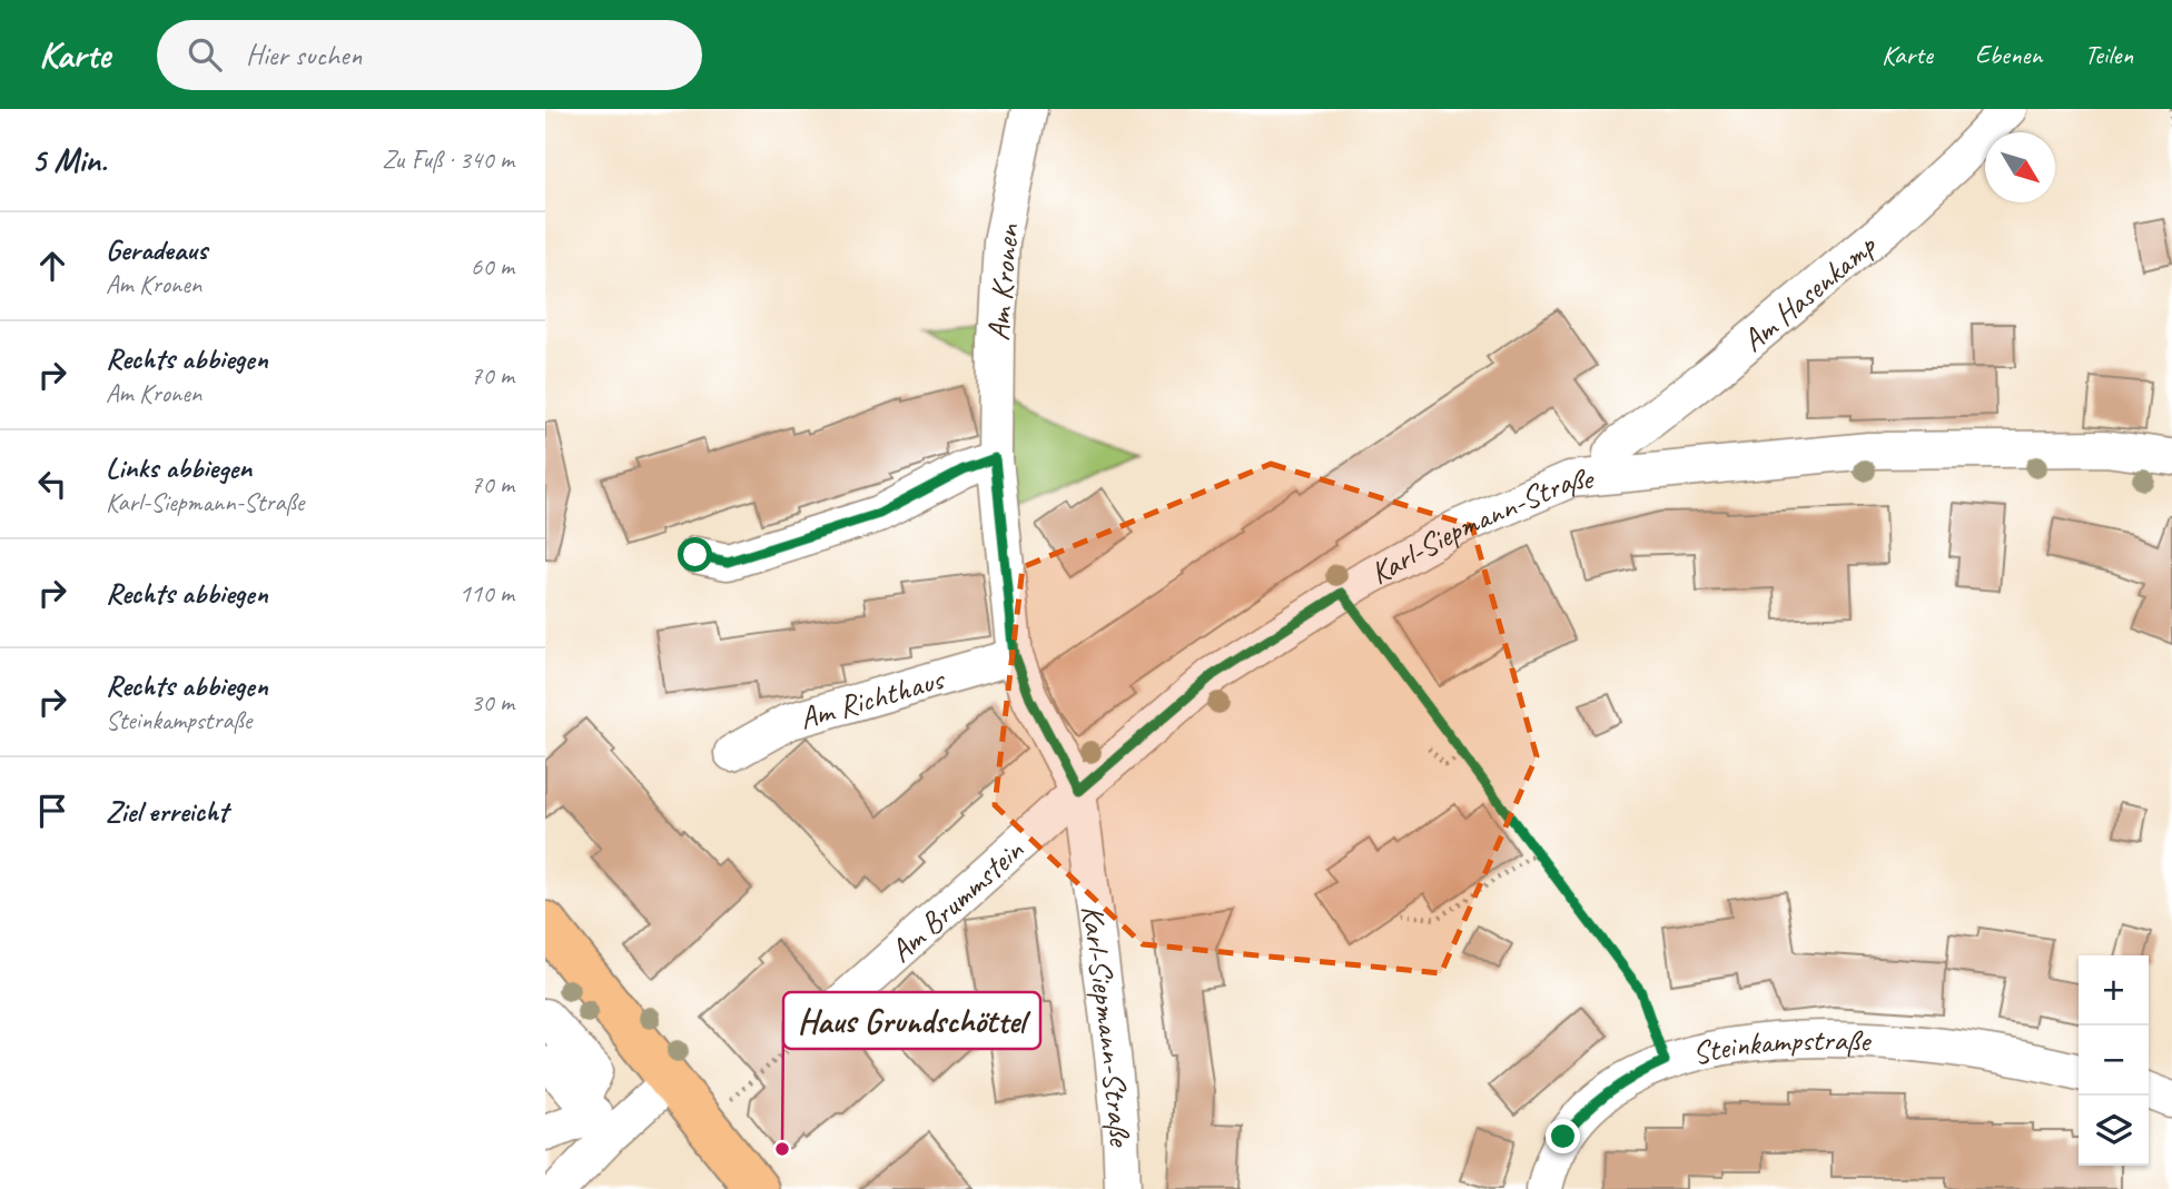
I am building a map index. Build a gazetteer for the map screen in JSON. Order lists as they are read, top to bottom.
{
  "streets": {
    "street": [
      "Am Kronen",
      "Am Hasenkamp",
      "Karl-Siepmann-Straße",
      "Am Richthaus",
      "Am Brummstein",
      "Steinkampstraße"
    ]
  },
  "crossings": [
    ["Am Kronen", "Karl-Siepmann-Straße"],
    ["Am Kronen", "Am Richthaus"],
    ["Am Kronen", "Am Brummstein"],
    ["Am Hasenkamp", "Karl-Siepmann-Straße"],
    ["Karl-Siepmann-Straße", "Am Brummstein"]
  ],
  "places": ["Haus Grundschöttel"],
  "north": "bottom right",
  "page": {
    "header": "Karte",
    "search": "Hier suchen",
    "nav": ["Karte", "Ebenen", "Teilen"],
    "heading": ["5 Min.", "Zu Fuß · 340 m"],
    "list": [
      ["Geradeaus", "Am Kronen", "60 m"],
      ["Rechts abbiegen", "Am Kronen", "70 m"],
      ["Links abbiegen", "Karl-Siepmann-Straße", "70 m"],
      ["Rechts abbiegen", "110 m"],
      ["Rechts abbiegen", "Steinkampstraße", "30 m"],
      "Ziel erreicht"
    ],
    "map_buttons": ["+", "−"]
  }
}
